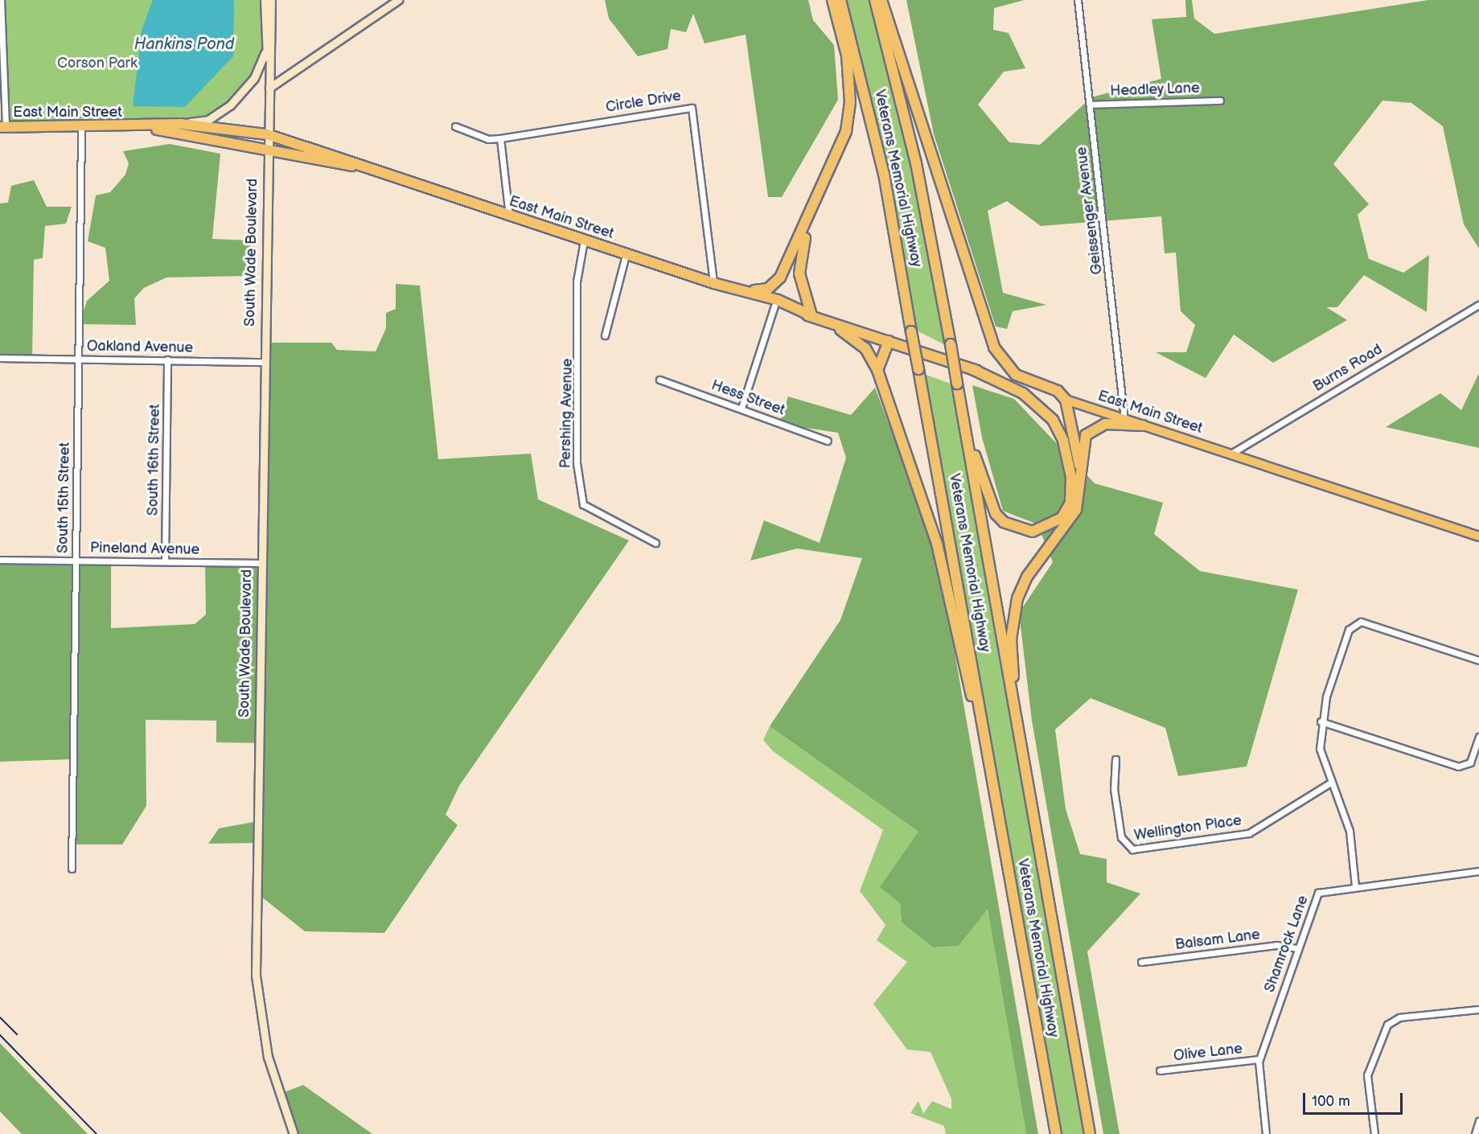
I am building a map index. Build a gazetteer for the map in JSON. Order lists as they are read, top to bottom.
{
  "streets": {
    "highway": ["East Main Street", "Veterans Memorial Highway"],
    "main road": ["South Wade Boulevard"],
    "street": [
      "Headley Lane",
      "Circle Drive",
      "Geissenger Avenue",
      "Oakland Avenue",
      "Burns Road",
      "Hess Street",
      "Pershing Avenue",
      "South 16th Street",
      "South 15th Street",
      "Pineland Avenue",
      "Wellington Place",
      "Balsam Lane",
      "Shamrock Lane",
      "Olive Lane"
    ]
  },
  "crossings": [
    ["Headley Lane", "Geissenger Avenue"],
    ["Circle Drive", "East Main Street"],
    ["East Main Street", "Geissenger Avenue"],
    ["East Main Street", "South Wade Boulevard"],
    ["East Main Street", "Burns Road"],
    ["East Main Street", "Pershing Avenue"],
    ["East Main Street", "South 15th Street"],
    ["South Wade Boulevard", "Oakland Avenue"],
    ["South Wade Boulevard", "Pineland Avenue"],
    ["Oakland Avenue", "South 16th Street"],
    ["Oakland Avenue", "South 15th Street"],
    ["South 16th Street", "Pineland Avenue"],
    ["South 15th Street", "Pineland Avenue"],
    ["Balsam Lane", "Shamrock Lane"],
    ["Shamrock Lane", "Olive Lane"]
  ],
  "water": ["Hankins Pond"],
  "parks": ["Corson Park"],
  "scale_bar": "100 m"
}
